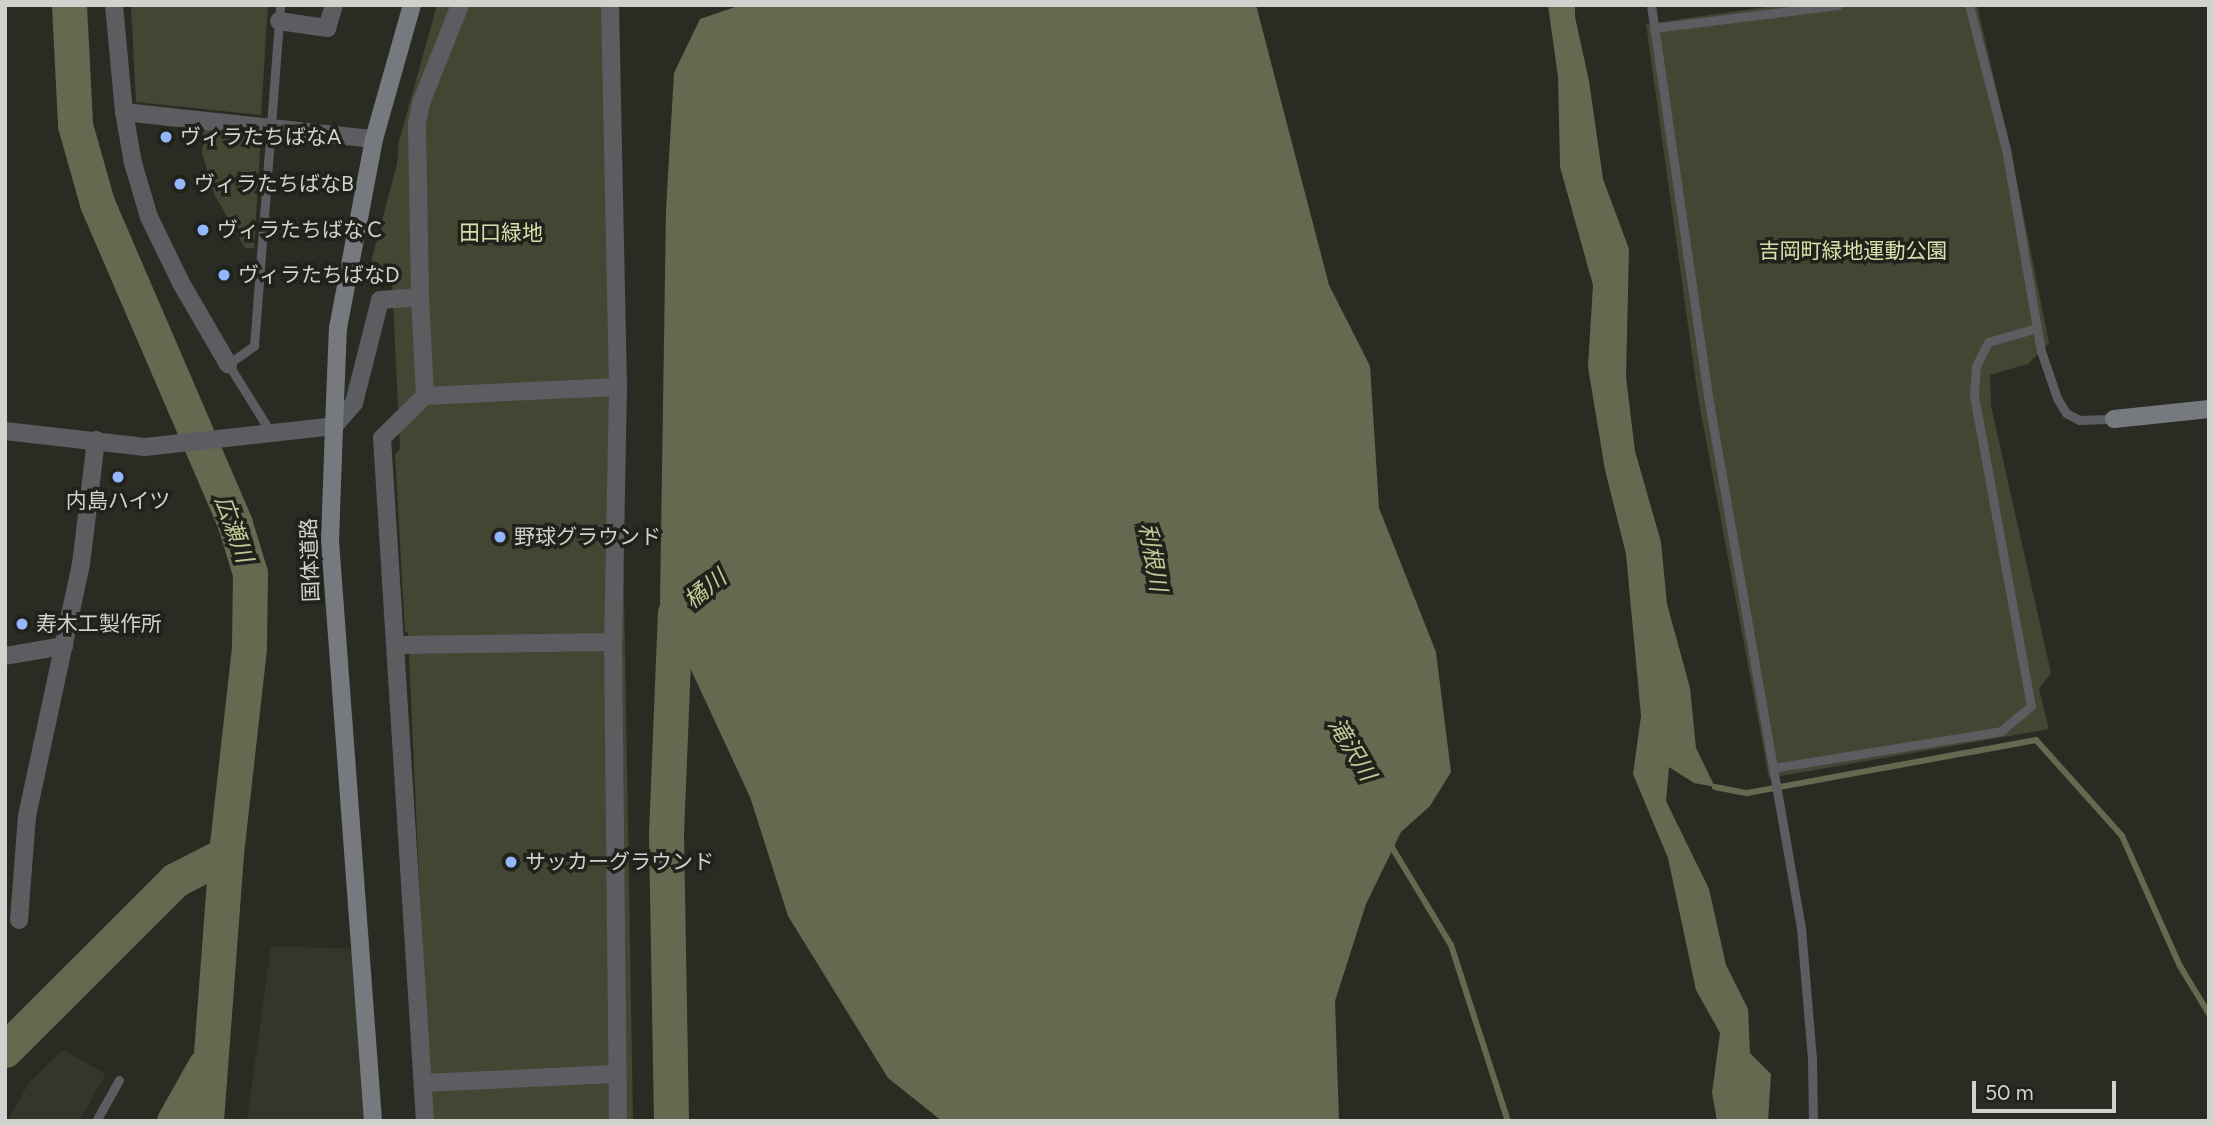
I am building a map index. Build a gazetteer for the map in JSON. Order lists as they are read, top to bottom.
{
  "streets": {
    "street": ["国体道路"]
  },
  "water": [
    "広瀬川",
    "利根川",
    "橘川",
    "滝沢川"
  ],
  "parks": ["田口緑地", "吉岡町緑地運動公園"],
  "places": [
    "ヴィラたちばなA",
    "ヴィラたちばなB",
    "ヴィラたちばなＣ",
    "ヴィラたちばなD",
    "内島ハイツ",
    "野球グラウンド",
    "寿木工製作所",
    "サッカーグラウンド"
  ],
  "scale_bar": "50 m"
}
